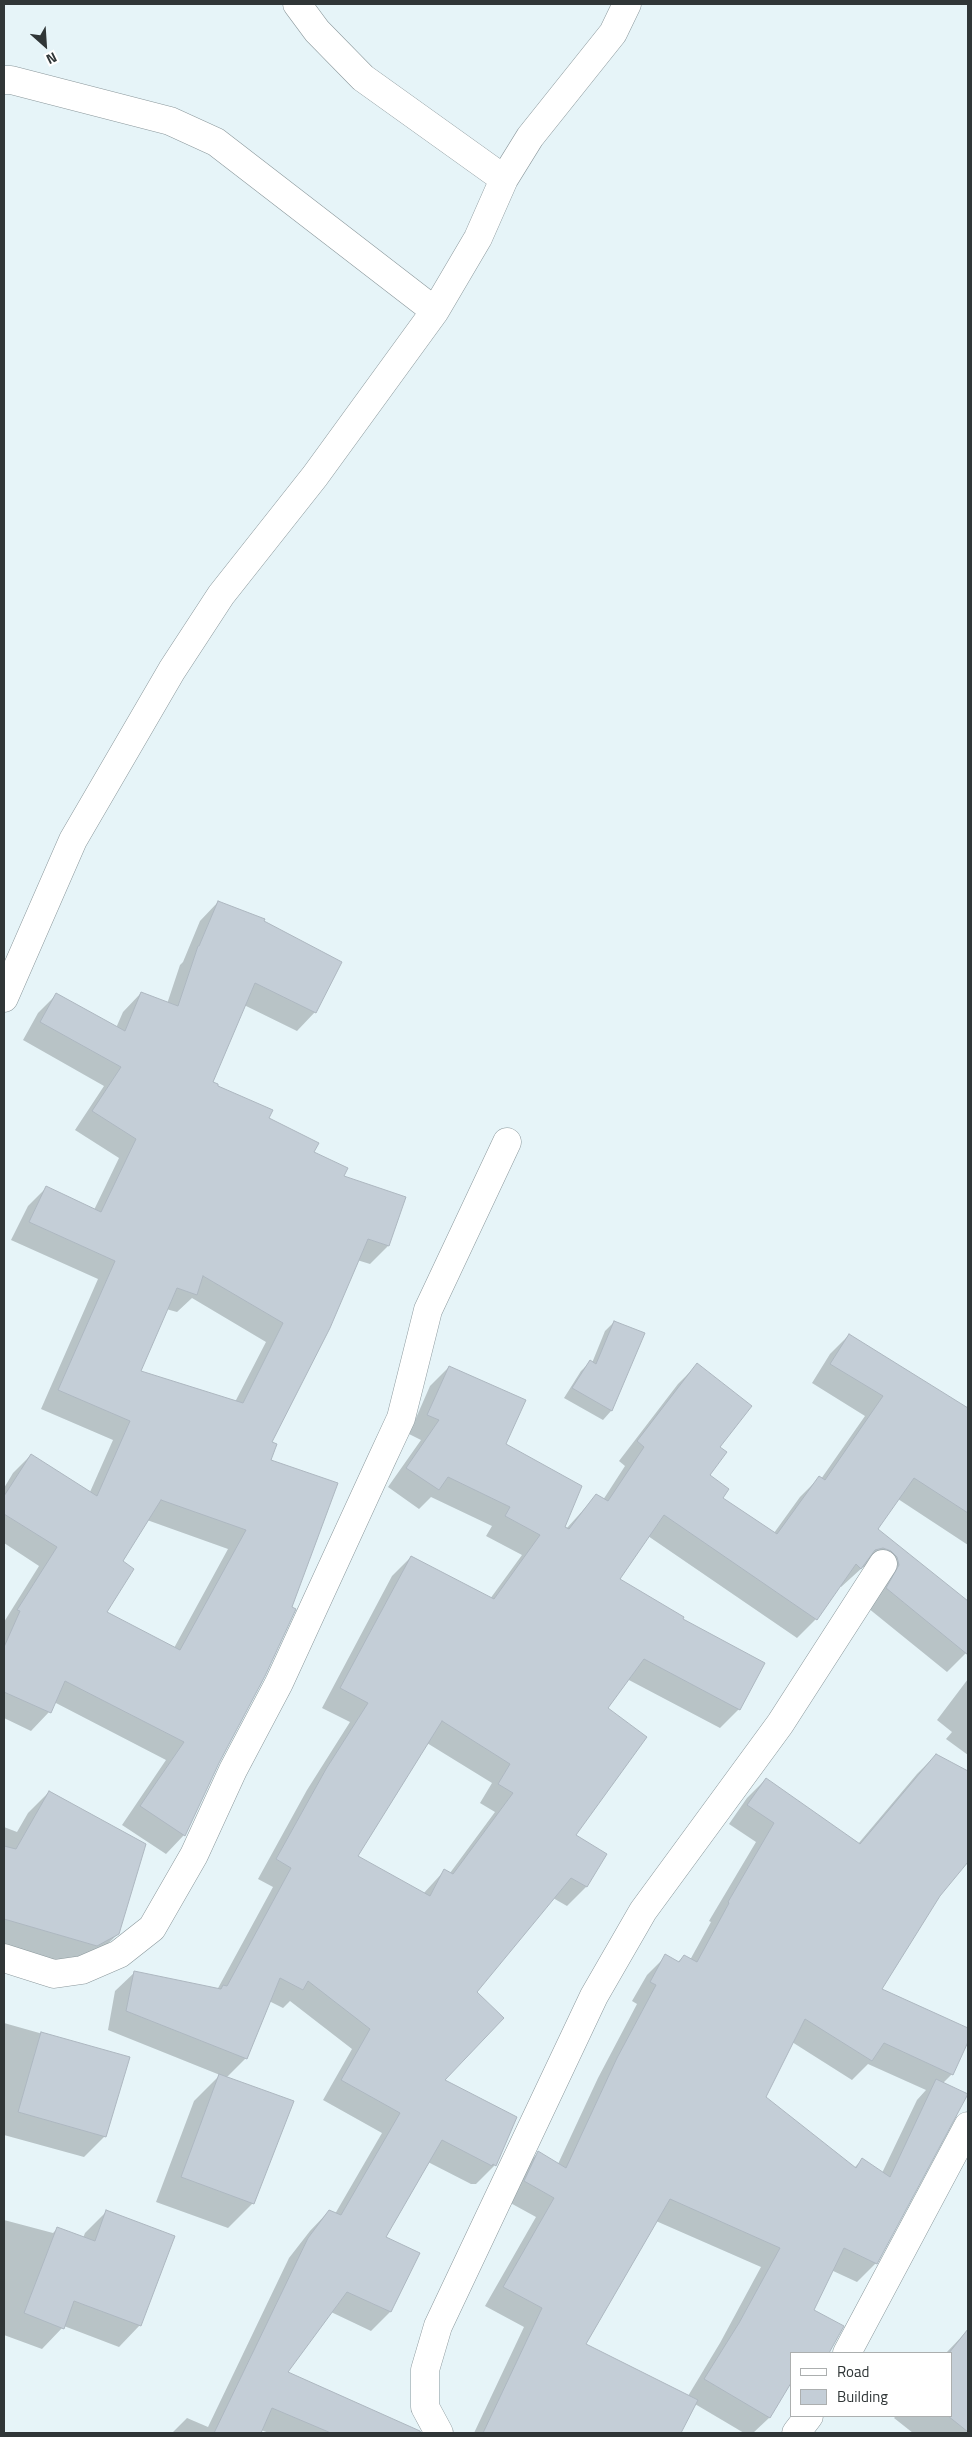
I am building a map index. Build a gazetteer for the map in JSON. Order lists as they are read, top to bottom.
{
  "legend": ["Road", "Building"],
  "north": "bottom right"
}
